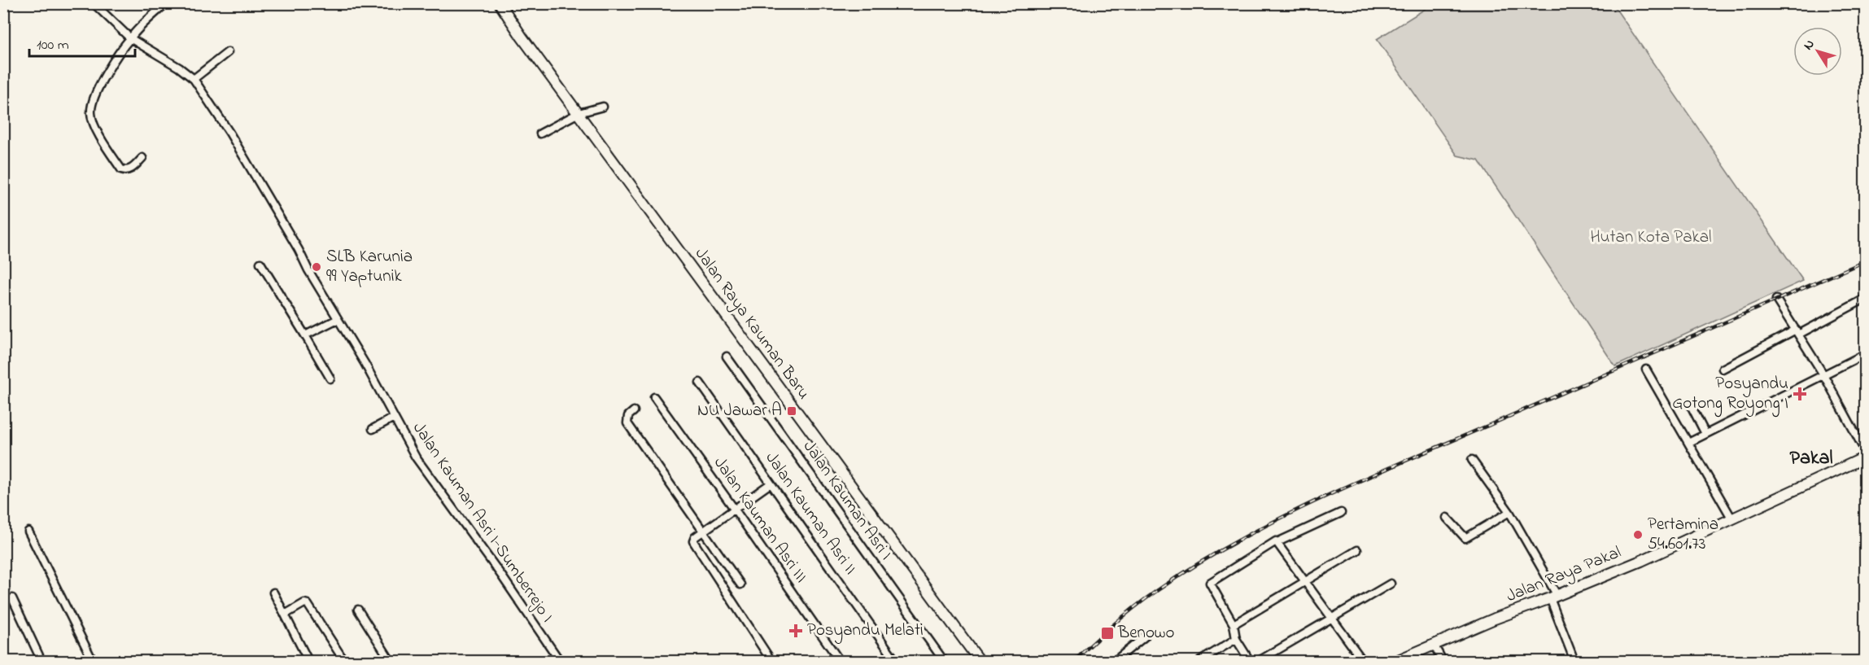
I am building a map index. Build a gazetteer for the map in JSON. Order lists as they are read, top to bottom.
{
  "streets": {
    "street": [
      "Jalan Raya Kauman Baru",
      "Jalan Kauman Asri I",
      "Jalan Kauman Asri II",
      "Jalan Kauman Asri III",
      "Jalan Kauman Asri I-Sumberrejo I",
      "Jalan Raya Pakal"
    ]
  },
  "districts": ["Pakal"],
  "parks": ["Hutan Kota Pakal"],
  "places": {
    "other": ["SLB Karunia 99 Yaptunik", "Pertamina 54.601.73"],
    "health": ["Posyandu Gotong Royong I", "Posyandu Melati"],
    "transit": ["NU Jawar A", "Benowo"]
  },
  "scale_bar": "100 m",
  "north": "top left"
}
